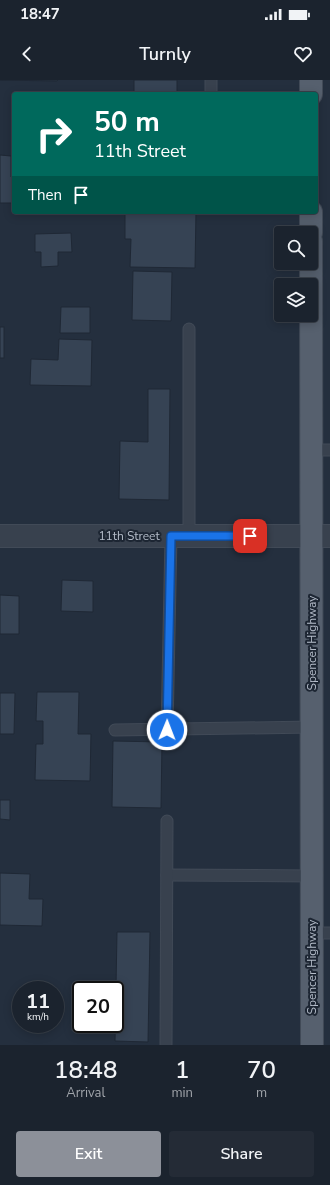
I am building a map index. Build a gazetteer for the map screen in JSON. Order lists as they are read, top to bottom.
{
  "streets": {
    "main road": ["Spencer Highway"],
    "street": ["11th Street"]
  },
  "crossings": [
    ["11th Street", "Spencer Highway"]
  ],
  "page": {
    "status": "18:47",
    "header": "Turnly",
    "turn": ["50 m", "11th Street"],
    "then": "Then",
    "speed": "11 km/h",
    "limit": "20",
    "eta": [
      "18:48",
      "Arrival",
      "1",
      "min",
      "70",
      "m"
    ],
    "buttons": ["Exit", "Share"]
  }
}
